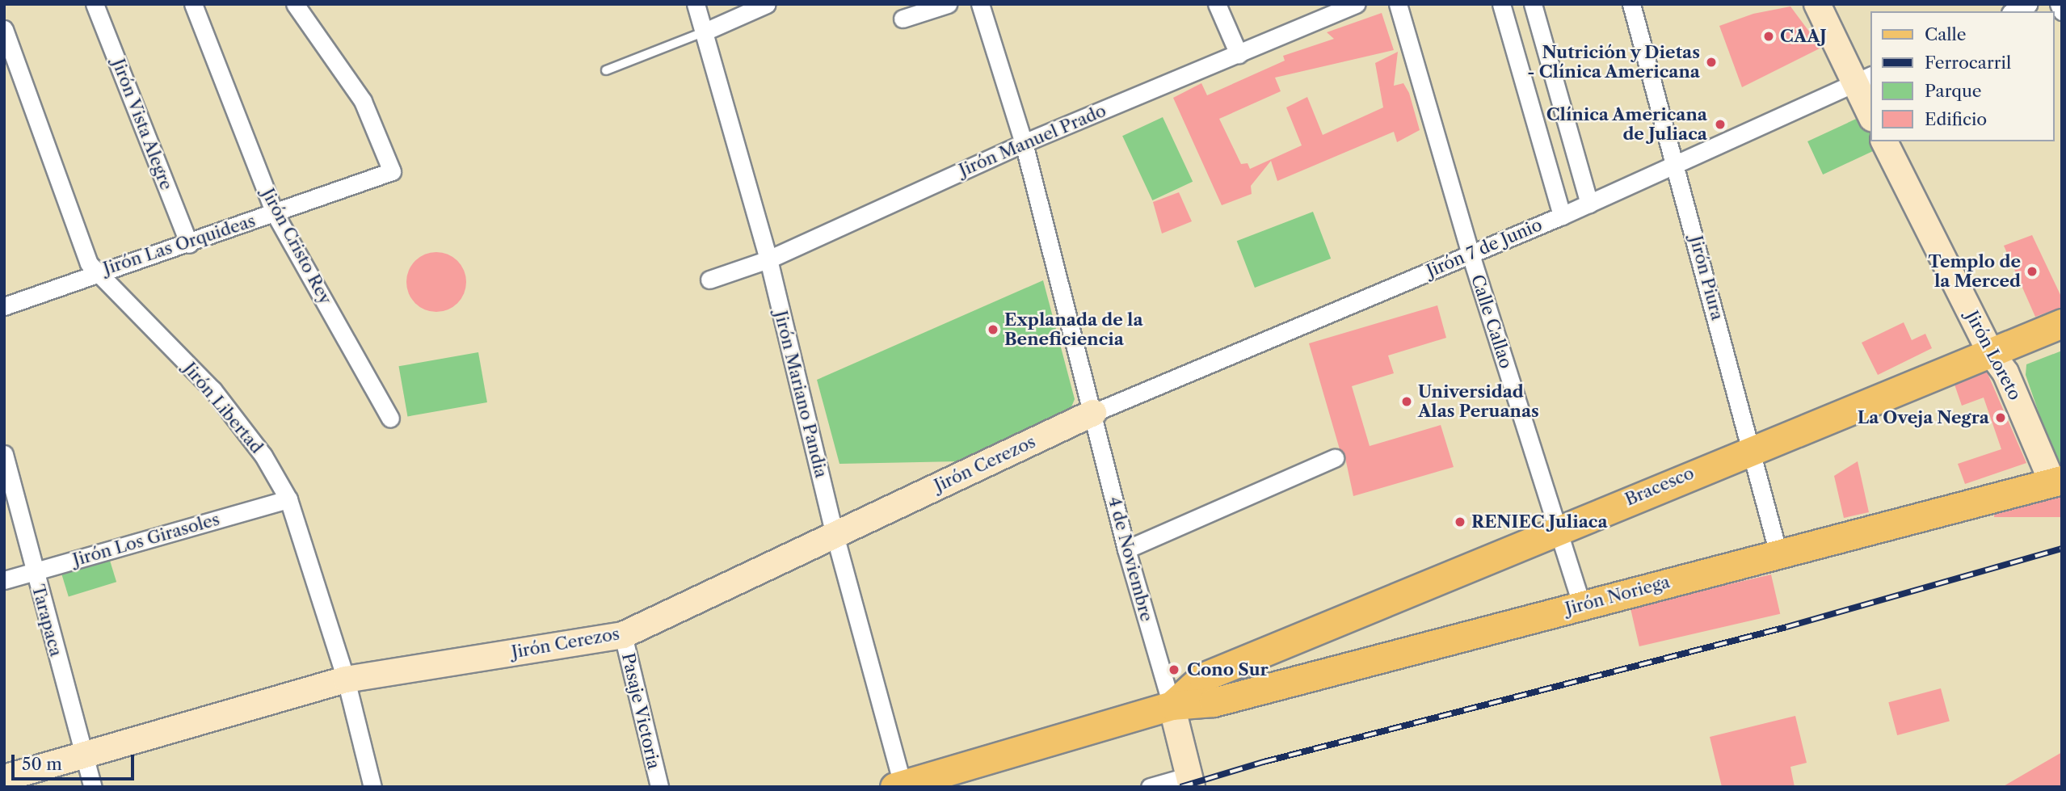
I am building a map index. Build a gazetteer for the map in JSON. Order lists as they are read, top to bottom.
{
  "streets": {
    "main road": ["Bracesco", "Jirón Noriega"],
    "street": [
      "Jirón Vista Alegre",
      "Jirón Manuel Prado",
      "Jirón Las Orquideas",
      "Jirón Cristo Rey",
      "Jirón 7 de Junio",
      "Jirón Piura",
      "Calle Callao",
      "Jirón Loreto",
      "Jirón Mariano Pandia",
      "Jirón Libertad",
      "Jirón Cerezos",
      "Jirón Los Girasoles",
      "4 de Noviembre",
      "Tarapaca",
      "Pasaje Victoria"
    ]
  },
  "crossings": [
    ["Jirón Vista Alegre", "Jirón Las Orquideas"],
    ["Jirón Manuel Prado", "Jirón Mariano Pandia"],
    ["Jirón Manuel Prado", "4 de Noviembre"],
    ["Jirón Las Orquideas", "Jirón Cristo Rey"],
    ["Jirón Las Orquideas", "Jirón Libertad"],
    ["Jirón 7 de Junio", "Jirón Piura"],
    ["Jirón 7 de Junio", "Calle Callao"],
    ["Jirón 7 de Junio", "Jirón Cerezos"],
    ["Jirón 7 de Junio", "4 de Noviembre"],
    ["Jirón Piura", "Bracesco"],
    ["Jirón Piura", "Jirón Noriega"],
    ["Calle Callao", "Bracesco"],
    ["Calle Callao", "Jirón Noriega"],
    ["Jirón Loreto", "Bracesco"],
    ["Jirón Loreto", "Jirón Noriega"],
    ["Jirón Mariano Pandia", "Jirón Cerezos"],
    ["Jirón Libertad", "Jirón Cerezos"],
    ["Jirón Libertad", "Jirón Los Girasoles"],
    ["Jirón Cerezos", "4 de Noviembre"],
    ["Jirón Cerezos", "Tarapaca"],
    ["Jirón Cerezos", "Pasaje Victoria"],
    ["Bracesco", "4 de Noviembre"],
    ["Bracesco", "Jirón Noriega"],
    ["Jirón Los Girasoles", "Tarapaca"],
    ["4 de Noviembre", "Jirón Noriega"]
  ],
  "places": [
    "CAAJ",
    "Nutrición y Dietas - Clínica Americana",
    "Clínica Americana de Juliaca",
    "Templo de la Merced",
    "Explanada de la Beneficiencia",
    "Universidad Alas Peruanas",
    "La Oveja Negra",
    "RENIEC Juliaca",
    "Cono Sur"
  ],
  "legend": [
    "Calle",
    "Ferrocarril",
    "Parque",
    "Edificio"
  ],
  "scale_bar": "50 m"
}
